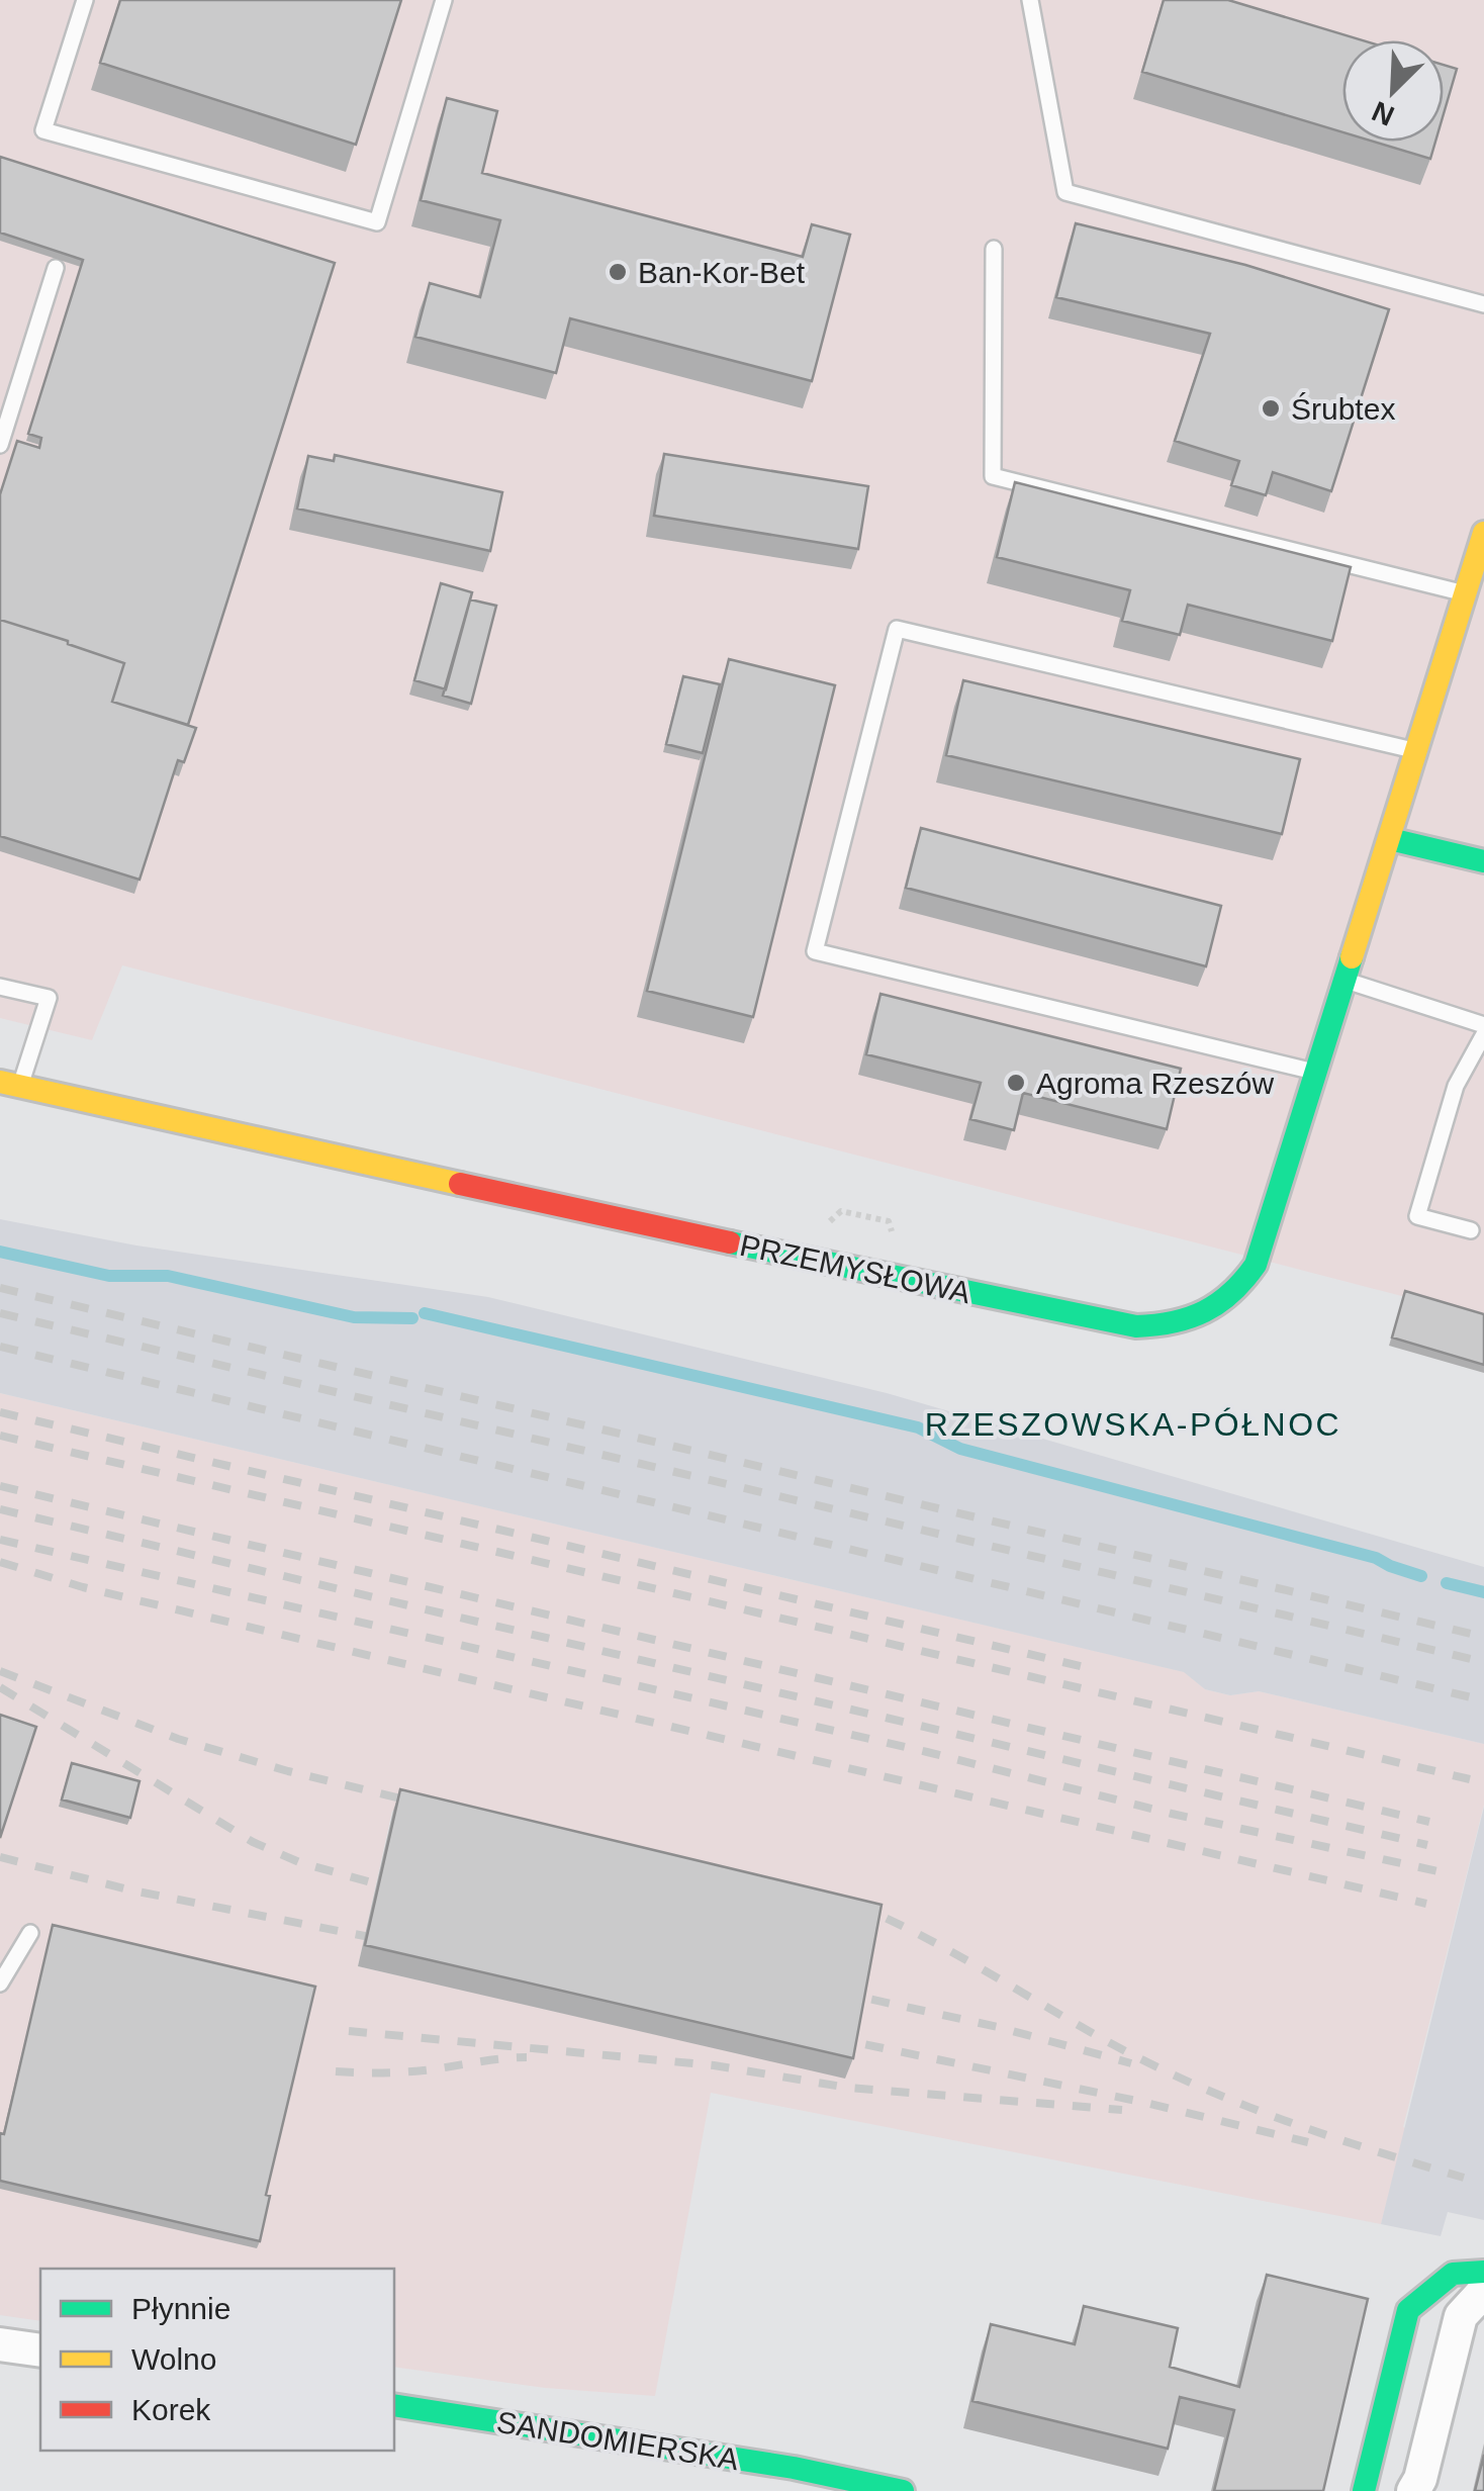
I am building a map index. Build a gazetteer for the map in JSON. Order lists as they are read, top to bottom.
{
  "streets": {
    "street": ["PRZEMYSŁOWA", "SANDOMIERSKA"]
  },
  "districts": ["RZESZOWSKA-PÓŁNOC"],
  "places": ["Ban-Kor-Bet", "Śrubtex", "Agroma Rzeszów"],
  "legend": ["Płynnie", "Wolno", "Korek"],
  "north": "bottom left"
}
